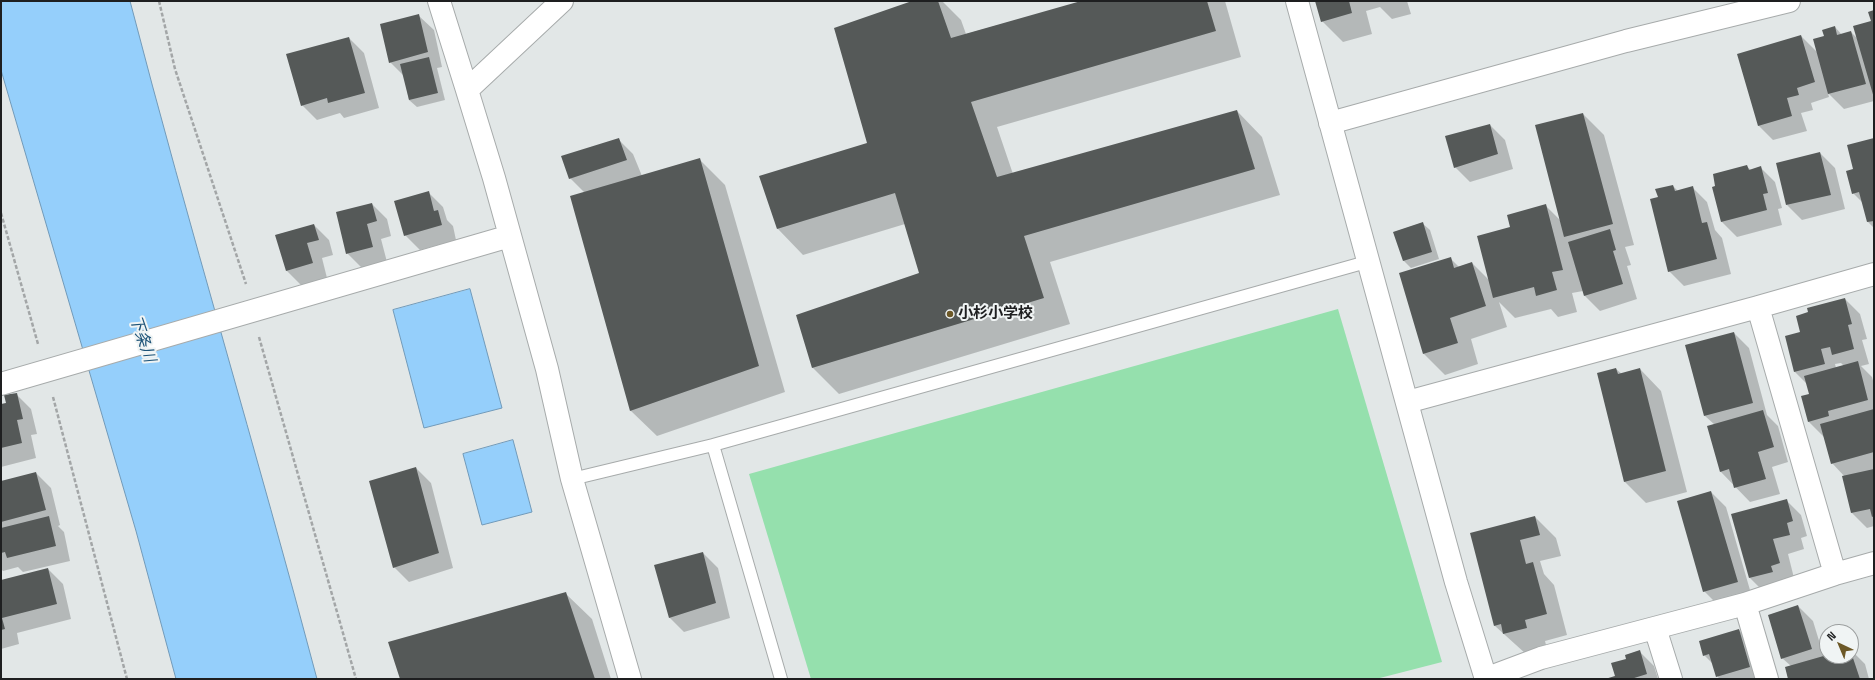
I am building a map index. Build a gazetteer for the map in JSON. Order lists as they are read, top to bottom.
{
  "water": ["下条川"],
  "places": ["小杉小学校"],
  "north": "top left"
}
